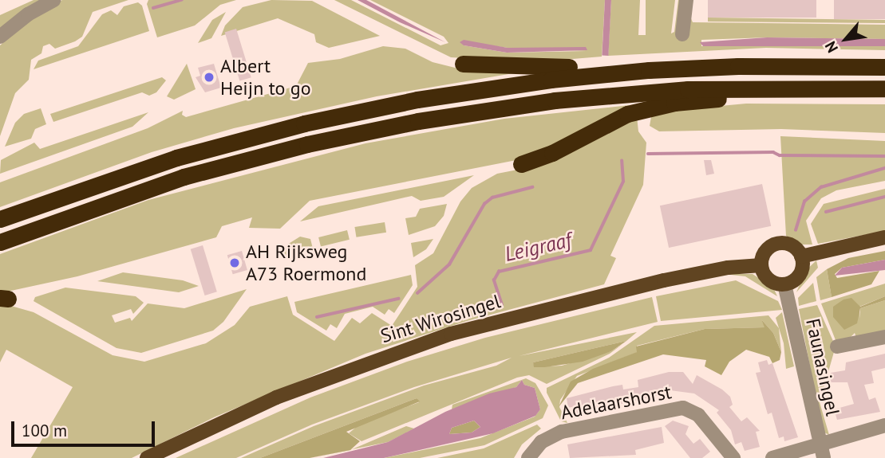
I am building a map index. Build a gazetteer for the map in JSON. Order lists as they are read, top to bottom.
{
  "streets": {
    "main road": ["Sint Wirosingel"],
    "street": ["Faunasingel", "Adelaarshorst"]
  },
  "crossings": [
    ["Sint Wirosingel", "Faunasingel"]
  ],
  "water": ["Leigraaf"],
  "places": ["Albert Heijn to go", "AH Rijksweg A73 Roermond"],
  "scale_bar": "100 m",
  "north": "bottom left"
}
